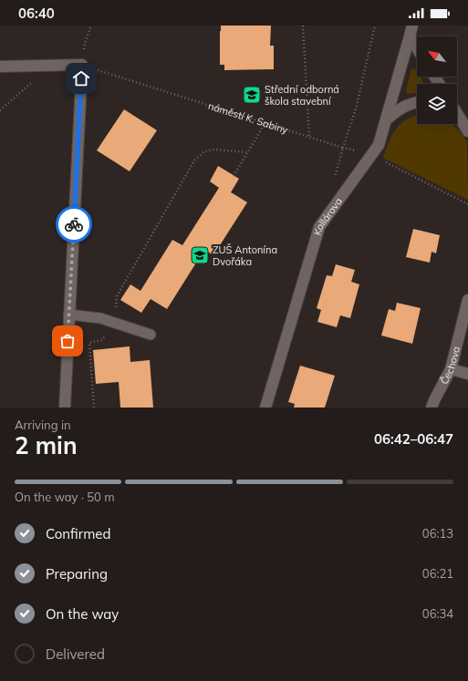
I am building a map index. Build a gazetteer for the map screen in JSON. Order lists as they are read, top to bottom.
{
  "streets": {
    "street": ["Kollárova", "Čechova"],
    "path": ["náměstí K. Sabiny"]
  },
  "places": {
    "school or university": ["Střední odborná škola stavební", "ZUŠ Antonína Dvořáka"]
  },
  "north": "top left",
  "page": {
    "status": "06:40",
    "heading": ["2 min", "Arriving in", "06:42–06:47"],
    "bar": "On the way · 50 m",
    "list": [
      ["Confirmed", "06:13"],
      ["Preparing", "06:21"],
      ["On the way", "06:34"],
      "Delivered"
    ]
  }
}
